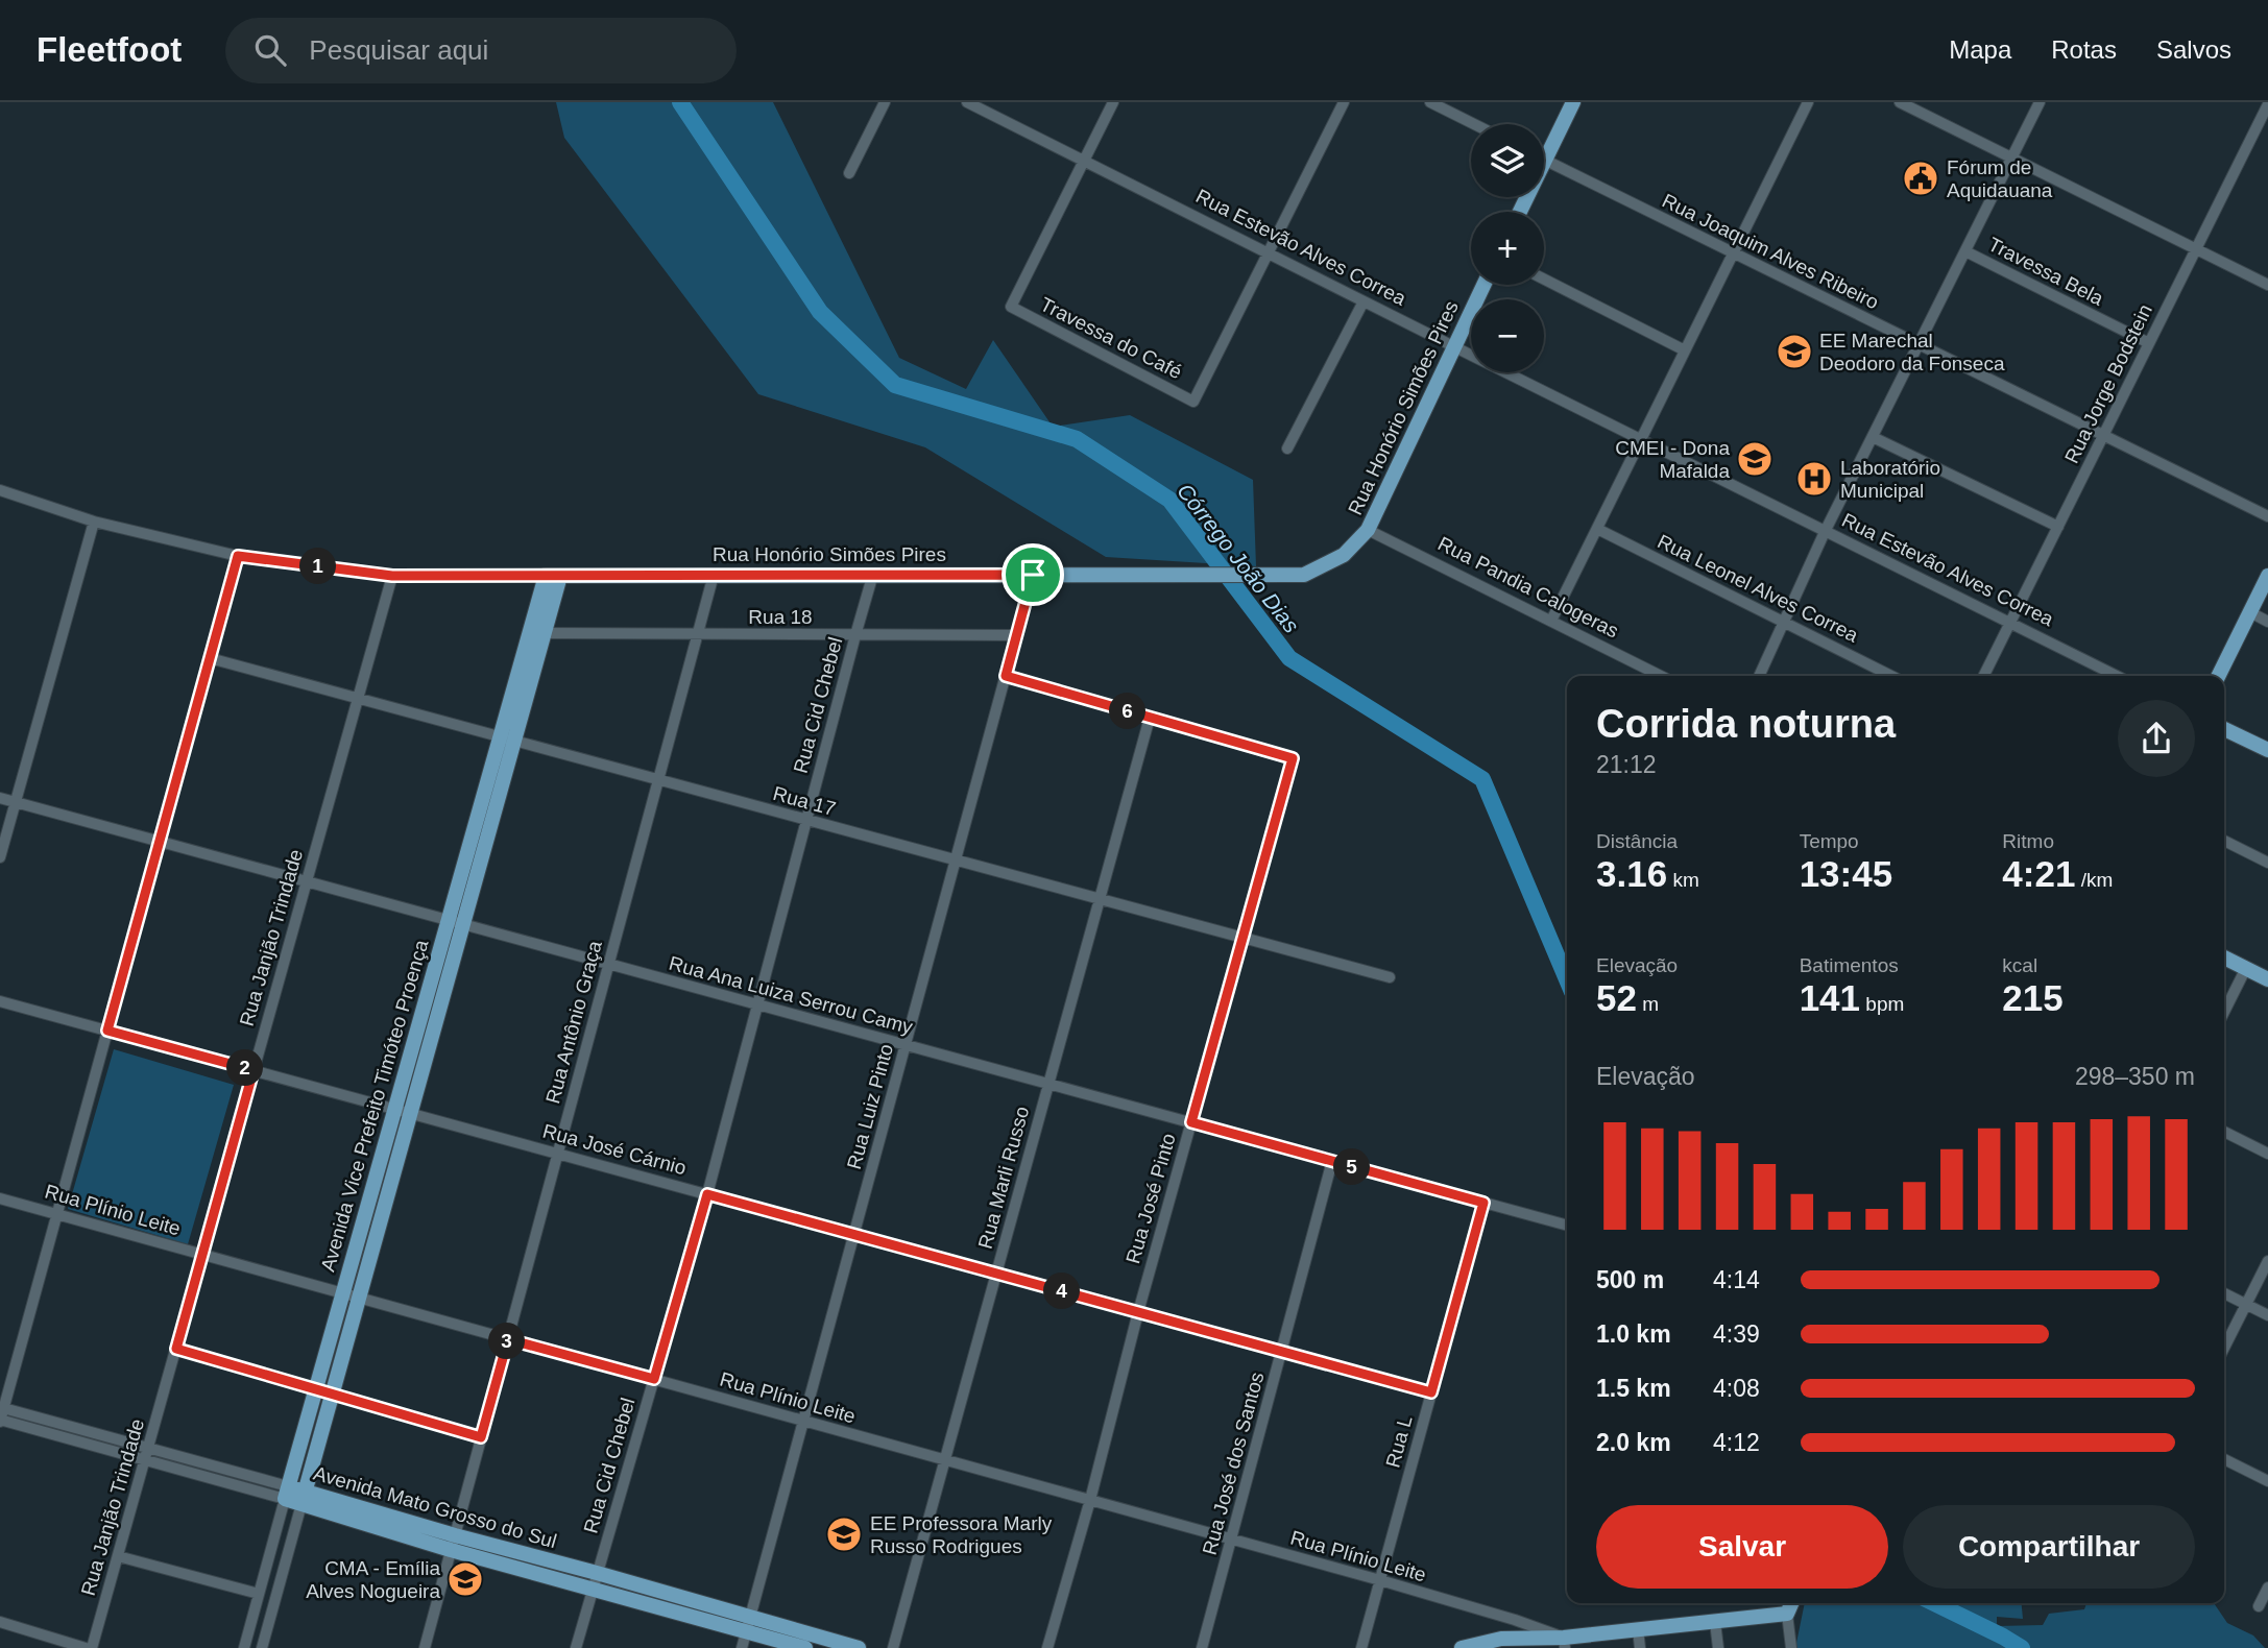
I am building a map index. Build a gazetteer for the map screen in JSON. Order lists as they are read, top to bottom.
{
  "streets": {
    "main road": ["Rua Honório Simões Pires", "Avenida Vice Prefeito Timóteo Proença", "Avenida Mato Grosso do Sul"],
    "street": [
      "Rua Estevão Alves Correa",
      "Rua Joaquim Alves Ribeiro",
      "Travessa Bela",
      "Travessa do Café",
      "Rua Jorge Bodstein",
      "Rua Pandia Calogeras",
      "Rua Leonel Alves Correa",
      "Rua 18",
      "Rua Cid Chebel",
      "Rua 17",
      "Rua Janjão Trindade",
      "Rua Ana Luiza Serrou Camy",
      "Rua Antônio Graça",
      "Rua Luiz Pinto",
      "Rua José Cárnio",
      "Rua Marli Russo",
      "Rua José Pinto",
      "Rua Plínio Leite",
      "Rua L",
      "Rua José dos Santos"
    ]
  },
  "crossings": [
    ["Rua Estevão Alves Correa", "Travessa do Café"],
    ["Rua Estevão Alves Correa", "Rua Jorge Bodstein"],
    ["Rua Estevão Alves Correa", "Rua Honório Simões Pires"],
    ["Rua Joaquim Alves Ribeiro", "Rua Jorge Bodstein"],
    ["Travessa Bela", "Rua Jorge Bodstein"],
    ["Rua Honório Simões Pires", "Rua Pandia Calogeras"],
    ["Rua Honório Simões Pires", "Rua Cid Chebel"],
    ["Rua Honório Simões Pires", "Rua Janjão Trindade"],
    ["Rua Honório Simões Pires", "Rua Antônio Graça"],
    ["Rua Honório Simões Pires", "Avenida Vice Prefeito Timóteo Proença"],
    ["Rua Honório Simões Pires", "Rua Luiz Pinto"],
    ["Rua 18", "Rua Cid Chebel"],
    ["Rua 18", "Rua Antônio Graça"],
    ["Rua 18", "Avenida Vice Prefeito Timóteo Proença"],
    ["Rua 18", "Rua Luiz Pinto"],
    ["Rua Cid Chebel", "Rua 17"],
    ["Rua Cid Chebel", "Rua Ana Luiza Serrou Camy"],
    ["Rua Cid Chebel", "Rua José Cárnio"],
    ["Rua Cid Chebel", "Rua Plínio Leite"],
    ["Rua Cid Chebel", "Avenida Mato Grosso do Sul"],
    ["Rua 17", "Rua Janjão Trindade"],
    ["Rua 17", "Rua Antônio Graça"],
    ["Rua 17", "Avenida Vice Prefeito Timóteo Proença"],
    ["Rua 17", "Rua Luiz Pinto"],
    ["Rua 17", "Rua Marli Russo"],
    ["Rua 17", "Rua José Pinto"],
    ["Rua Janjão Trindade", "Rua Ana Luiza Serrou Camy"],
    ["Rua Janjão Trindade", "Rua José Cárnio"],
    ["Rua Janjão Trindade", "Rua Plínio Leite"],
    ["Rua Janjão Trindade", "Avenida Mato Grosso do Sul"],
    ["Rua Ana Luiza Serrou Camy", "Rua Antônio Graça"],
    ["Rua Ana Luiza Serrou Camy", "Avenida Vice Prefeito Timóteo Proença"],
    ["Rua Ana Luiza Serrou Camy", "Rua Luiz Pinto"],
    ["Rua Ana Luiza Serrou Camy", "Rua Marli Russo"],
    ["Rua Ana Luiza Serrou Camy", "Rua José Pinto"],
    ["Rua Ana Luiza Serrou Camy", "Rua L"],
    ["Rua Ana Luiza Serrou Camy", "Rua José dos Santos"],
    ["Rua Antônio Graça", "Rua José Cárnio"],
    ["Rua Antônio Graça", "Rua Plínio Leite"],
    ["Rua Antônio Graça", "Avenida Mato Grosso do Sul"],
    ["Avenida Vice Prefeito Timóteo Proença", "Rua José Cárnio"],
    ["Avenida Vice Prefeito Timóteo Proença", "Rua Plínio Leite"],
    ["Avenida Vice Prefeito Timóteo Proença", "Avenida Mato Grosso do Sul"],
    ["Rua Luiz Pinto", "Rua José Cárnio"],
    ["Rua Luiz Pinto", "Rua Plínio Leite"],
    ["Rua Luiz Pinto", "Avenida Mato Grosso do Sul"],
    ["Rua José Cárnio", "Rua Marli Russo"],
    ["Rua José Cárnio", "Rua José Pinto"],
    ["Rua José Cárnio", "Rua L"],
    ["Rua José Cárnio", "Rua José dos Santos"],
    ["Rua Marli Russo", "Rua José Pinto"],
    ["Rua Marli Russo", "Rua Plínio Leite"],
    ["Rua José Pinto", "Rua Plínio Leite"],
    ["Rua Plínio Leite", "Rua L"],
    ["Rua Plínio Leite", "Rua José dos Santos"]
  ],
  "water": ["Córrego João Dias"],
  "places": {
    "public building": ["Fórum de Aquidauana"],
    "school or university": [
      "EE Marechal Deodoro da Fonseca",
      "CMEI - Dona Mafalda",
      "EE Professora Marly Russo Rodrigues",
      "CMA - Emília Alves Nogueira"
    ],
    "hospital": ["Laboratório Municipal"]
  },
  "page": {
    "header": "Fleetfoot",
    "search": "Pesquisar aqui",
    "nav": ["Mapa", "Rotas", "Salvos"],
    "map_buttons": ["+", "−"],
    "pins": [
      "1",
      "6",
      "2",
      "5",
      "4",
      "3"
    ],
    "heading": ["Corrida noturna", "21:12"],
    "stats": [
      ["Distância", "3.16 km"],
      ["Tempo", "13:45"],
      ["Ritmo", "4:21 /km"],
      ["Elevação", "52 m"],
      ["Batimentos", "141 bpm"],
      ["kcal", "215"]
    ],
    "chart": ["Elevação", "298–350 m"],
    "list": [
      {
        "name": "500 m",
        "note": "4:14"
      },
      {
        "name": "1.0 km",
        "note": "4:39"
      },
      {
        "name": "1.5 km",
        "note": "4:08"
      },
      {
        "name": "2.0 km",
        "note": "4:12"
      }
    ],
    "buttons": ["Salvar", "Compartilhar"]
  }
}
